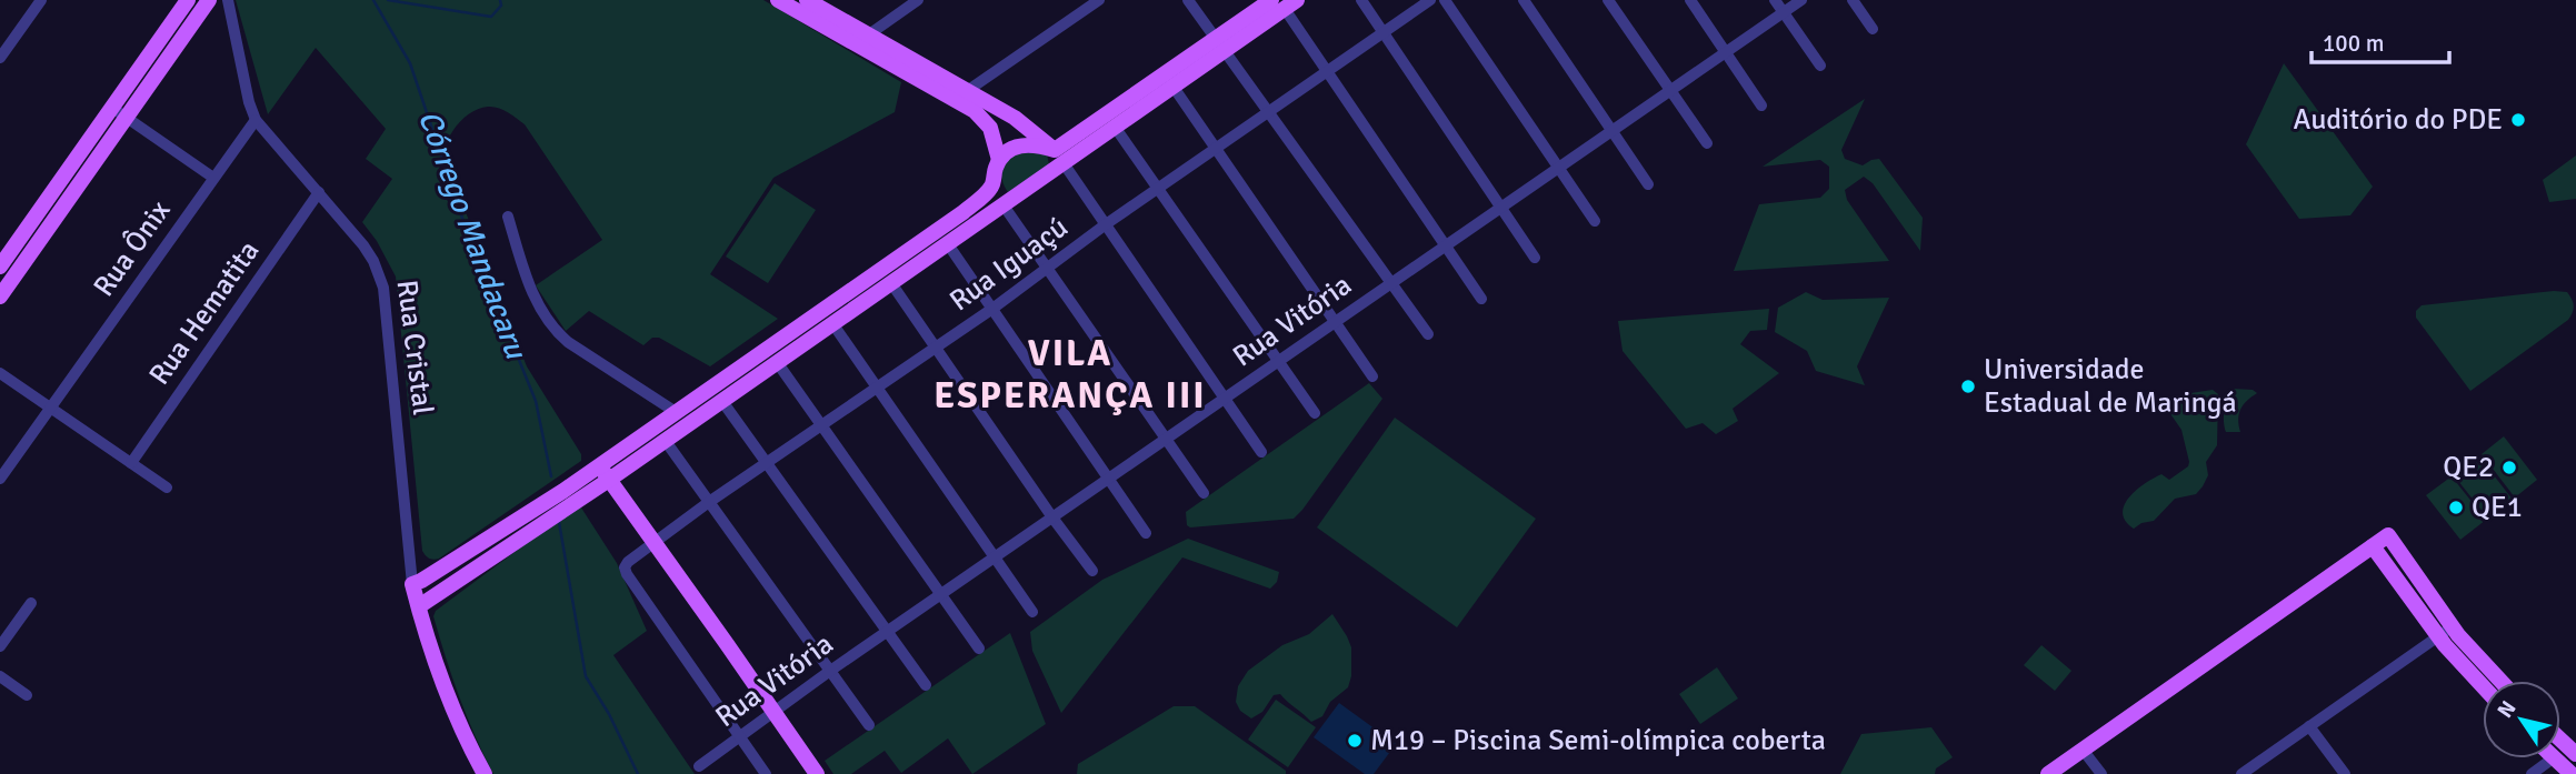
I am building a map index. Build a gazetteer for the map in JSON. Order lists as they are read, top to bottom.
{
  "streets": {
    "main road": ["Rua Cristal"],
    "street": [
      "Rua Ônix",
      "Rua Iguaçú",
      "Rua Hematita",
      "Rua Vitória"
    ]
  },
  "crossings": [
    ["Rua Ônix", "Rua Cristal"],
    ["Rua Iguaçú", "Rua Vitória"],
    ["Rua Hematita", "Rua Cristal"]
  ],
  "districts": ["VILA ESPERANÇA III"],
  "water": ["Córrego Mandacaru"],
  "places": [
    "Auditório do PDE",
    "Universidade Estadual de Maringá",
    "QE2",
    "QE1",
    "M19 – Piscina Semi-olímpica coberta"
  ],
  "scale_bar": "100 m",
  "north": "top left"
}
